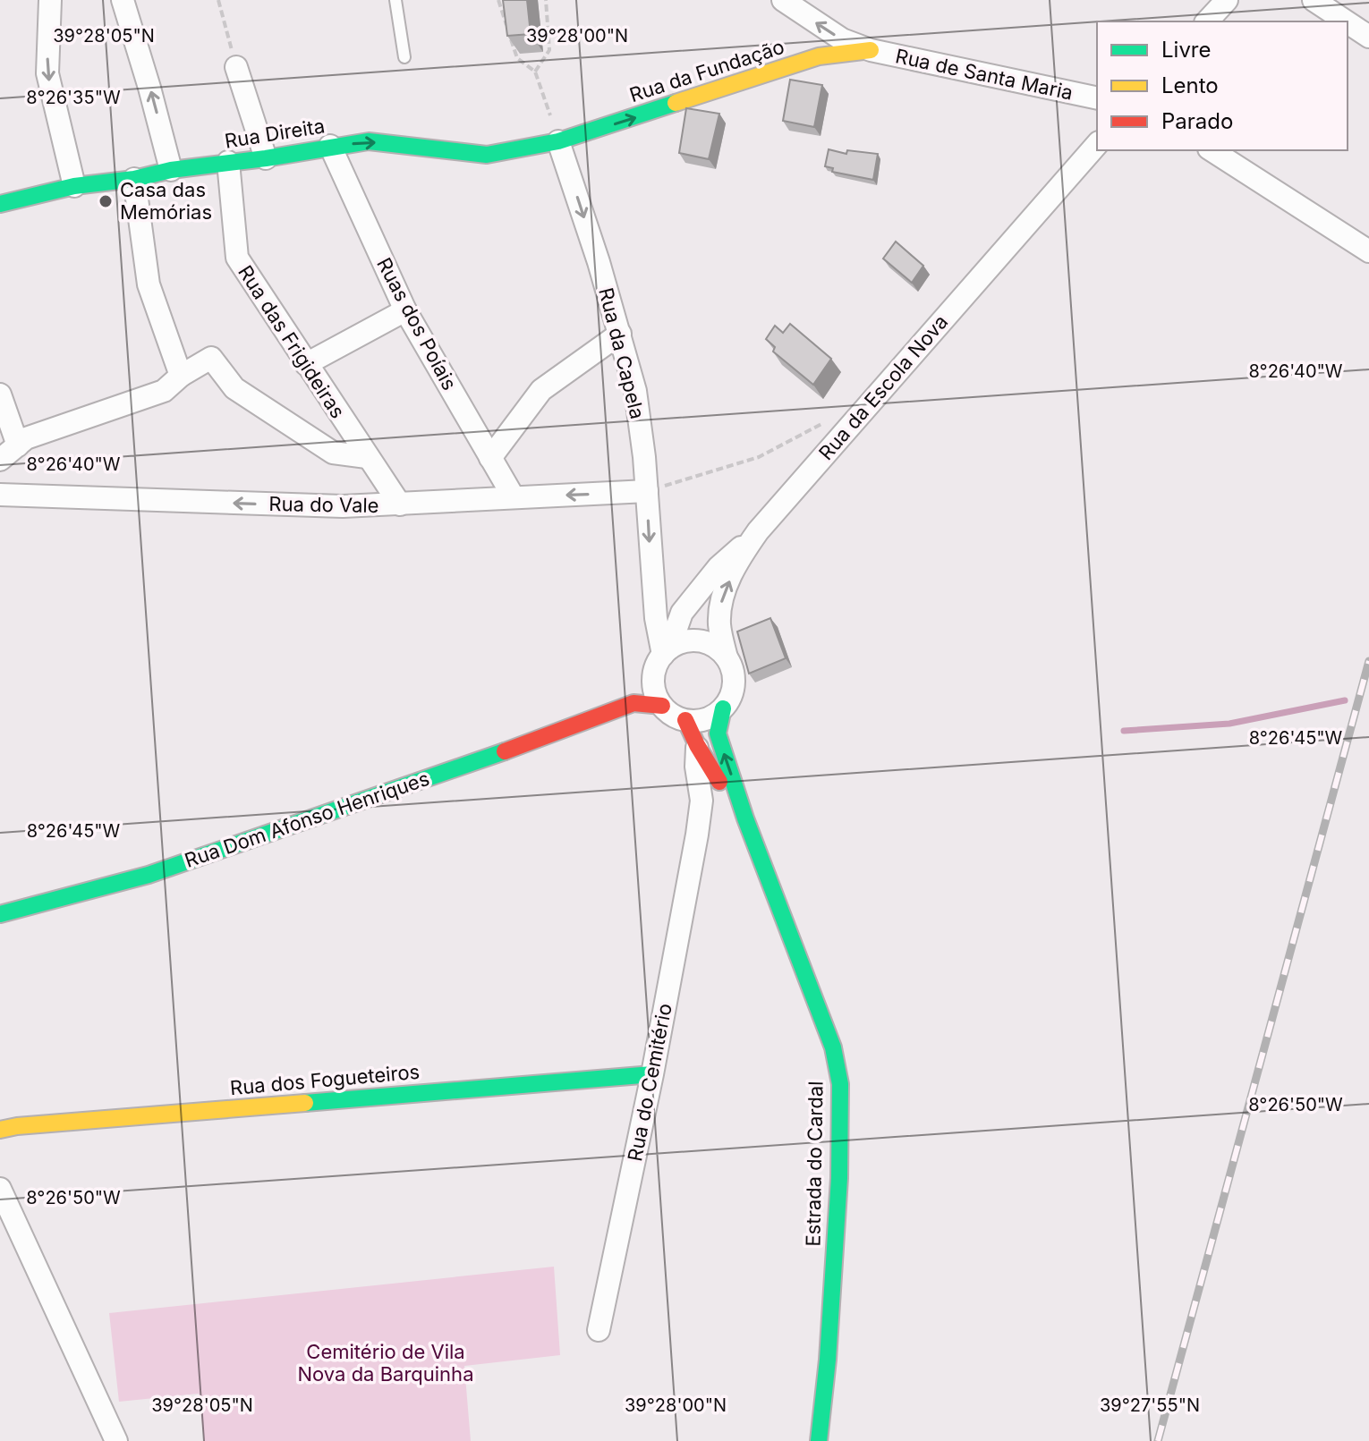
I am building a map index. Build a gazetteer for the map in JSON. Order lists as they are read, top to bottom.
{
  "streets": {
    "street": [
      "Rua da Fundação",
      "Rua de Santa Maria",
      "Rua Direita",
      "Ruas dos Poíais",
      "Rua das Frigideiras",
      "Rua da Capela",
      "Rua da Escola Nova",
      "Rua do Vale",
      "Rua Dom Afonso Henriques",
      "Rua dos Fogueteiros",
      "Rua do Cemitério",
      "Estrada do Cardal"
    ]
  },
  "crossings": [
    ["Rua da Fundação", "Rua de Santa Maria"],
    ["Rua da Fundação", "Rua Direita"],
    ["Rua da Fundação", "Rua da Capela"],
    ["Rua Direita", "Ruas dos Poíais"],
    ["Rua Direita", "Rua das Frigideiras"],
    ["Rua Direita", "Rua da Capela"],
    ["Ruas dos Poíais", "Rua do Vale"],
    ["Rua das Frigideiras", "Rua do Vale"],
    ["Rua da Capela", "Rua da Escola Nova"],
    ["Rua da Capela", "Rua do Vale"],
    ["Rua da Capela", "Rua Dom Afonso Henriques"],
    ["Rua da Capela", "Rua do Cemitério"],
    ["Rua da Capela", "Estrada do Cardal"],
    ["Rua da Escola Nova", "Rua Dom Afonso Henriques"],
    ["Rua da Escola Nova", "Rua do Cemitério"],
    ["Rua da Escola Nova", "Estrada do Cardal"],
    ["Rua Dom Afonso Henriques", "Rua do Cemitério"],
    ["Rua Dom Afonso Henriques", "Estrada do Cardal"],
    ["Rua dos Fogueteiros", "Rua do Cemitério"],
    ["Rua do Cemitério", "Estrada do Cardal"]
  ],
  "one_way": ["Rua da Fundação", "Rua Direita", "Rua da Capela"],
  "parks": ["Cemitério de Vila Nova da Barquinha"],
  "places": ["Casa das Memórias"],
  "legend": ["Livre", "Lento", "Parado"],
  "coordinates": [
    "39°28'05\"N",
    "39°28'00\"N",
    "8°26'35\"W",
    "8°26'40\"W",
    "8°26'45\"W",
    "8°26'50\"W",
    "39°27'55\"N"
  ]
}
